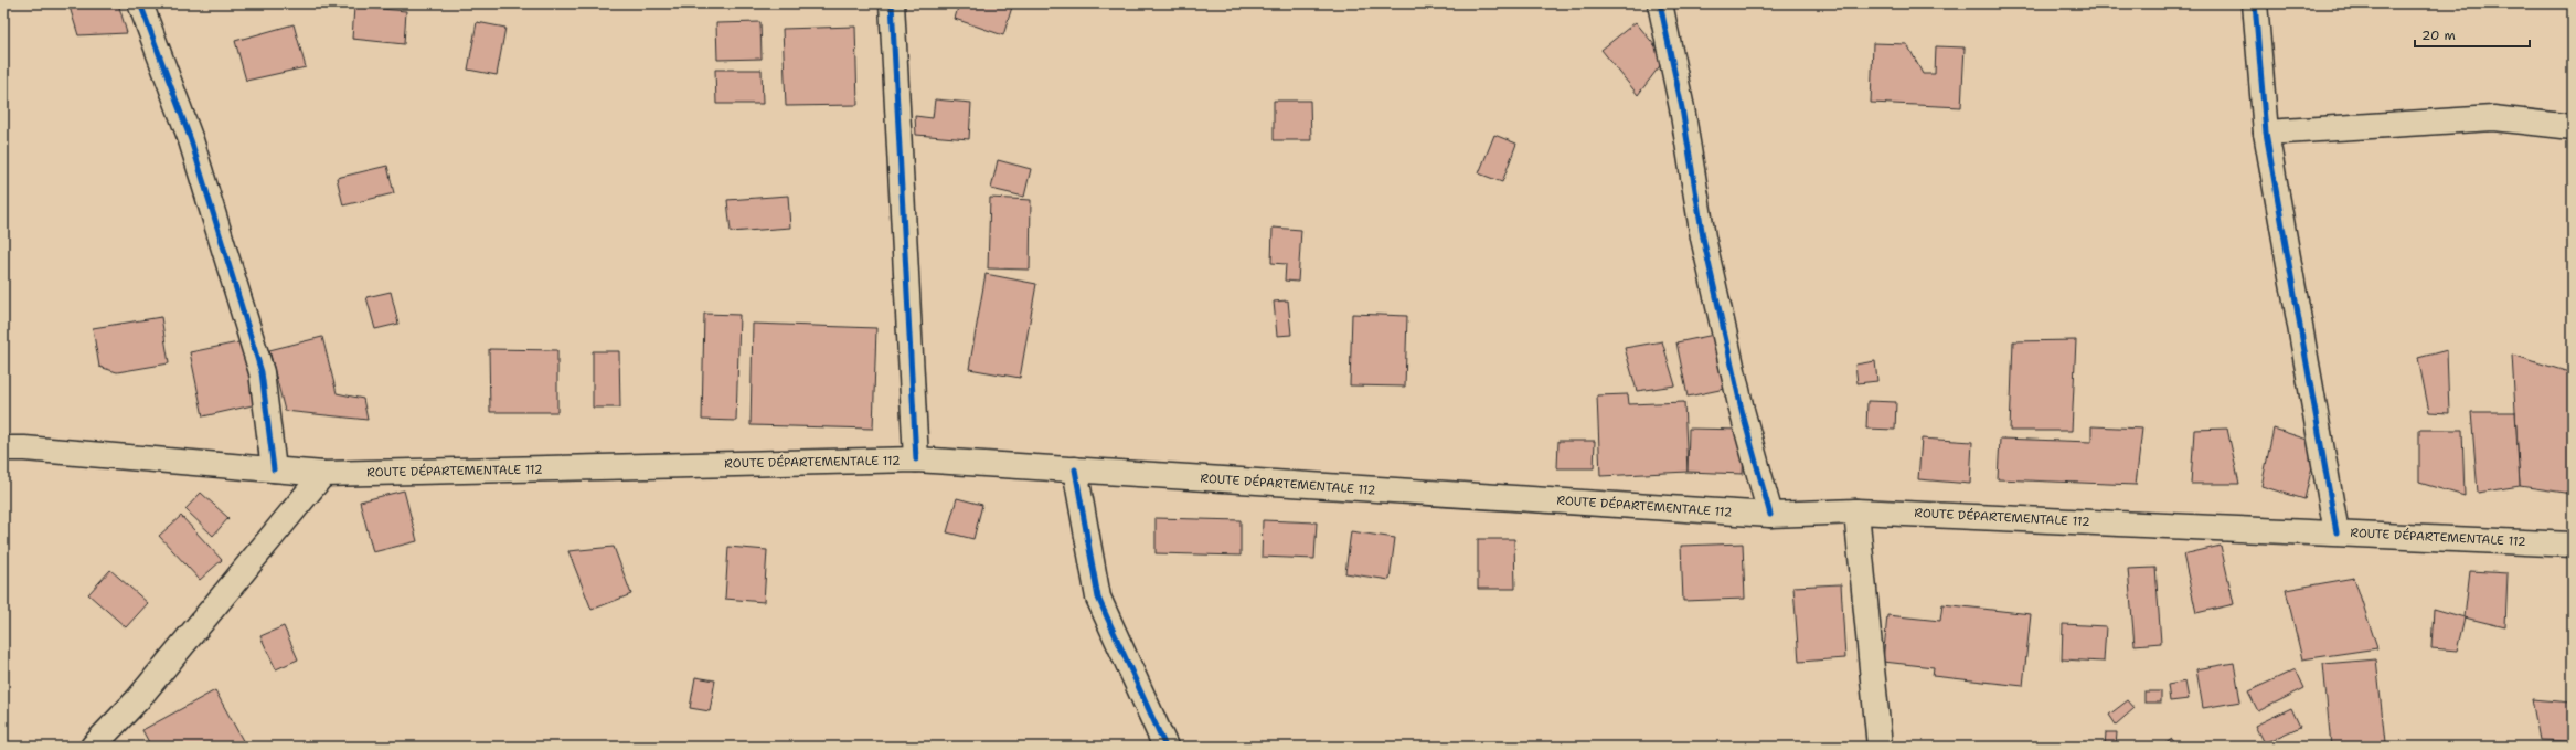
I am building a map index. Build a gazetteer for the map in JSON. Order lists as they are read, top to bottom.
{
  "streets": {
    "street": ["ROUTE DÉPARTEMENTALE 112"]
  },
  "scale_bar": "20 m"
}
